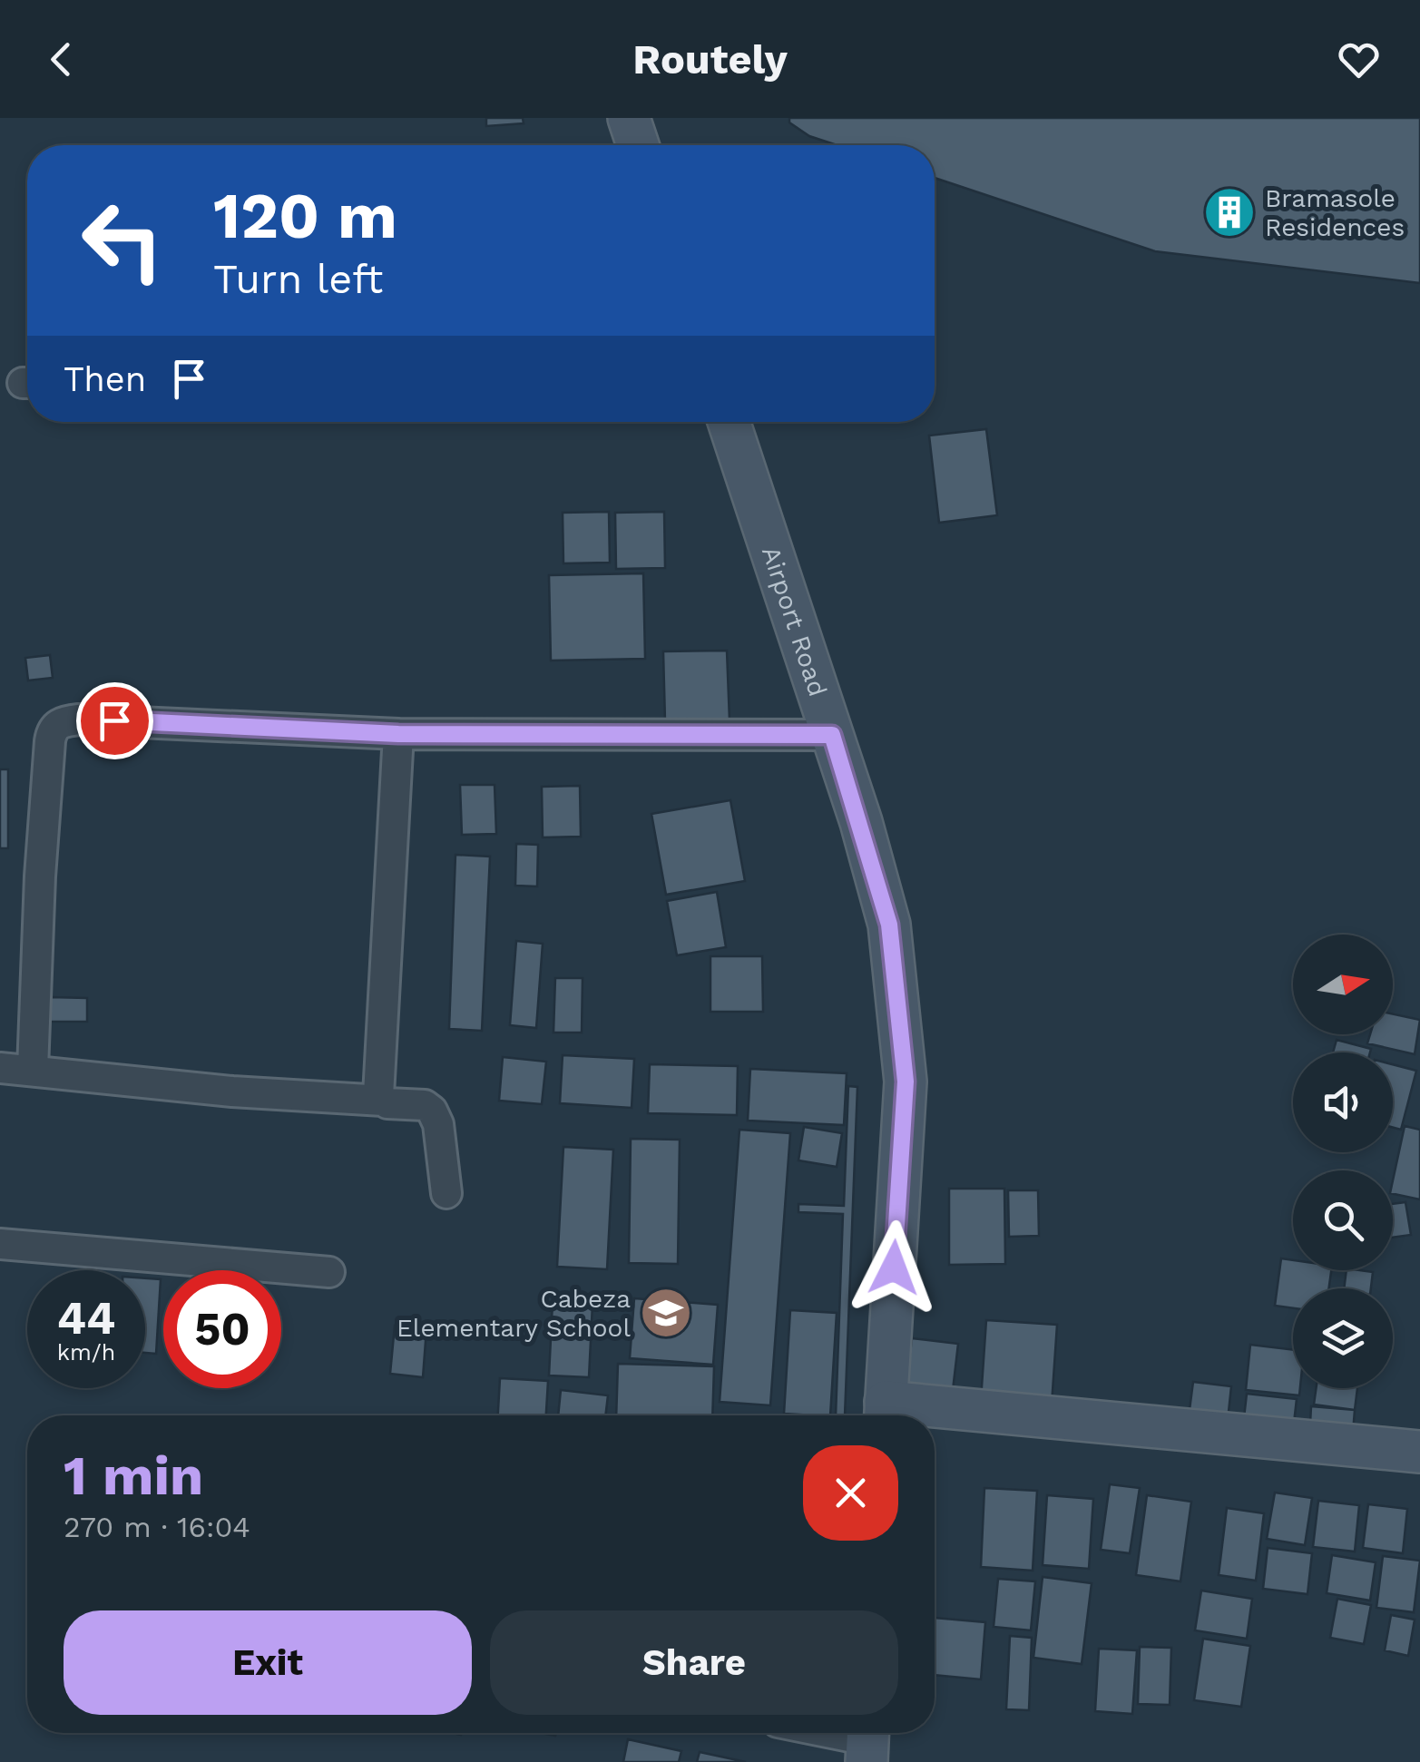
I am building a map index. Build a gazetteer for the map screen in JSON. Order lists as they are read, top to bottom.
{
  "streets": {
    "main road": ["Airport Road"]
  },
  "places": {
    "building": ["Bramasole Residences"],
    "school or university": ["Cabeza Elementary School"]
  },
  "north": "right",
  "page": {
    "header": "Routely",
    "turn": ["120 m", "Turn left"],
    "then": "Then",
    "speed": "44 km/h",
    "limit": "50",
    "heading": ["1 min", "270 m · 16:04"],
    "buttons": ["Exit", "Share"]
  }
}
